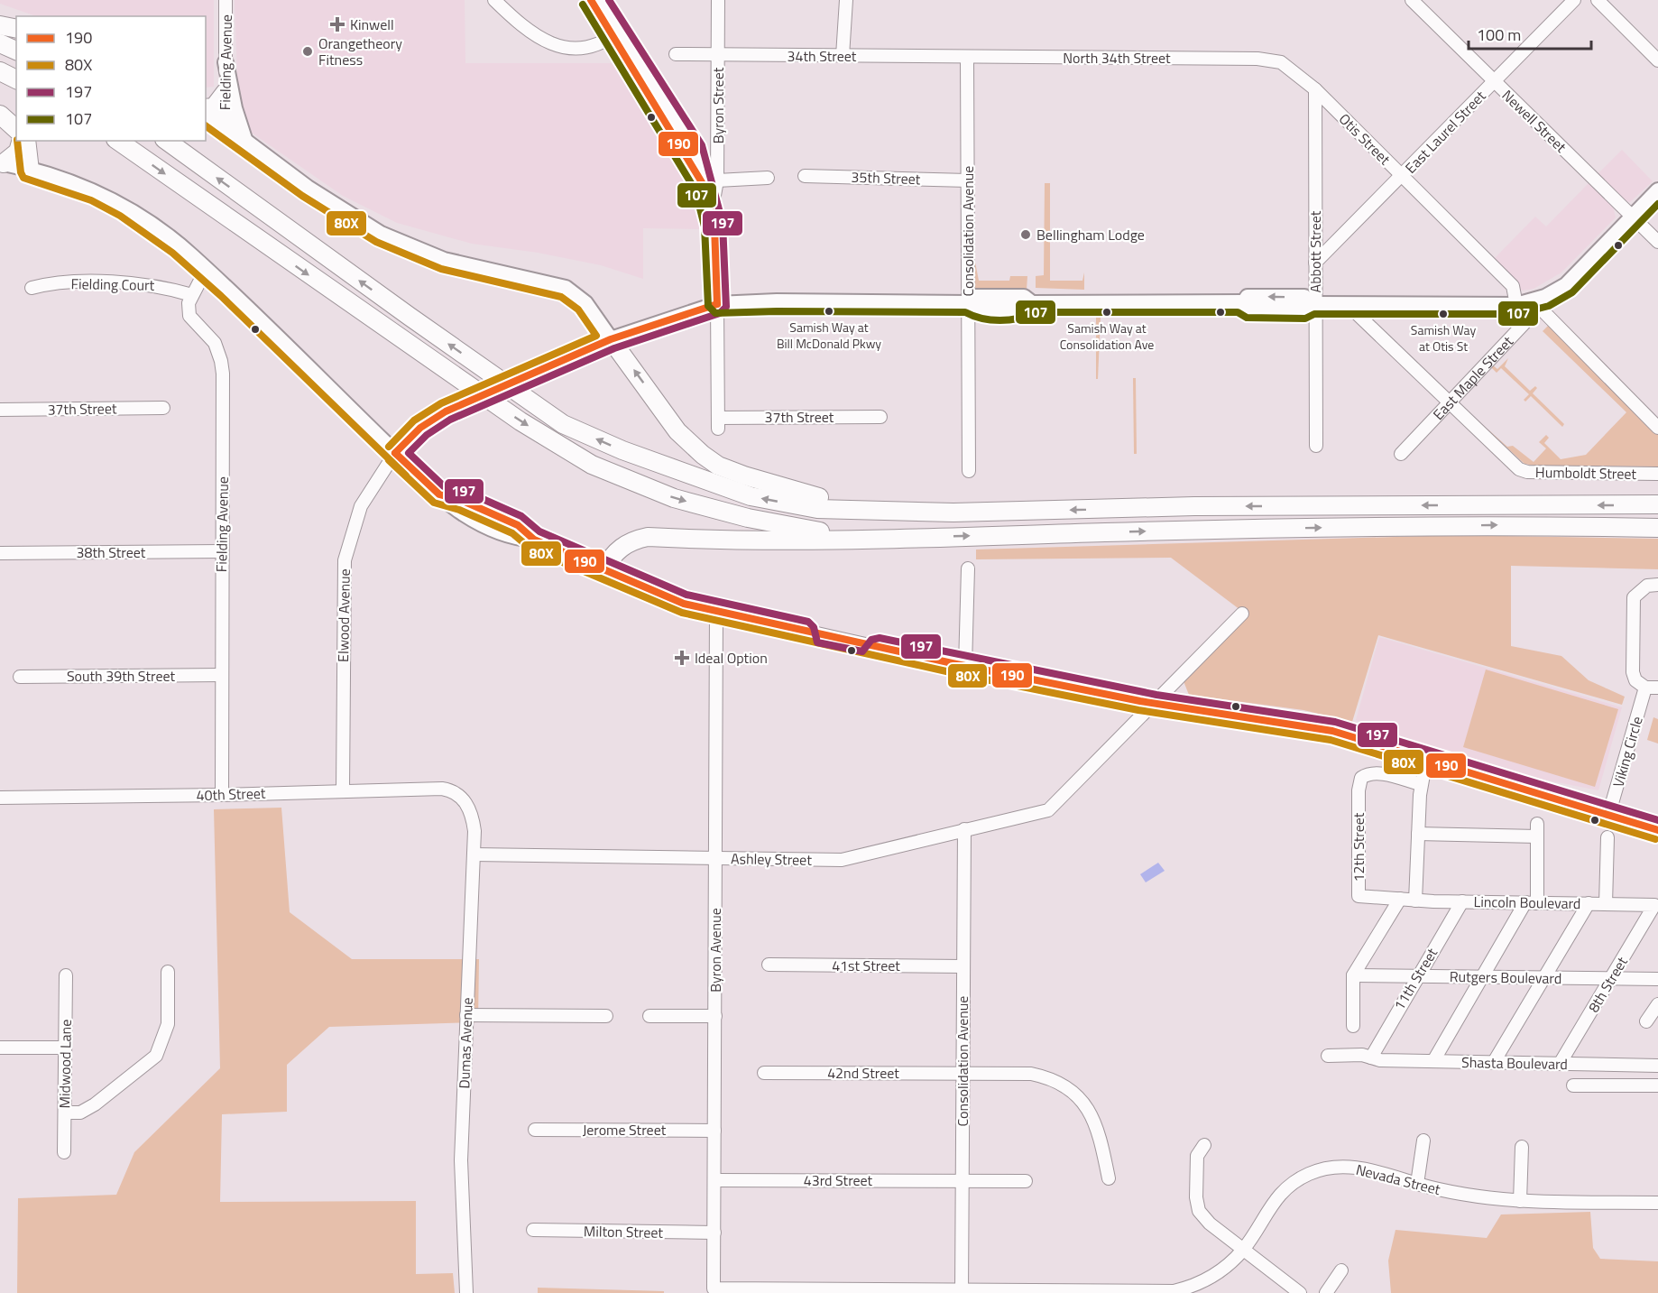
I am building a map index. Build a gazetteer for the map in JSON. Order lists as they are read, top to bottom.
{
  "streets": {
    "street": [
      "34th Street",
      "North 34th Street",
      "Fielding Avenue",
      "Byron Street",
      "Newell Street",
      "East Laurel Street",
      "Otis Street",
      "35th Street",
      "Consolidation Avenue",
      "Abbott Street",
      "Fielding Court",
      "East Maple Street",
      "37th Street",
      "Humboldt Street",
      "38th Street",
      "Elwood Avenue",
      "South 39th Street",
      "Viking Circle",
      "40th Street",
      "12th Street",
      "Ashley Street",
      "Lincoln Boulevard",
      "Byron Avenue",
      "41st Street",
      "Rutgers Boulevard",
      "11th Street",
      "8th Street",
      "Dumas Avenue",
      "Shasta Boulevard",
      "Midwood Lane",
      "42nd Street",
      "Jerome Street",
      "Nevada Street",
      "43rd Street",
      "Milton Street"
    ]
  },
  "crossings": [
    ["34th Street", "North 34th Street"],
    ["34th Street", "Byron Street"],
    ["34th Street", "Consolidation Avenue"],
    ["North 34th Street", "Otis Street"],
    ["North 34th Street", "Consolidation Avenue"],
    ["Fielding Avenue", "Fielding Court"],
    ["Fielding Avenue", "38th Street"],
    ["Fielding Avenue", "South 39th Street"],
    ["Fielding Avenue", "40th Street"],
    ["Newell Street", "East Laurel Street"],
    ["East Laurel Street", "Otis Street"],
    ["East Laurel Street", "Abbott Street"],
    ["Otis Street", "Abbott Street"],
    ["35th Street", "Consolidation Avenue"],
    ["Consolidation Avenue", "Ashley Street"],
    ["Consolidation Avenue", "41st Street"],
    ["Consolidation Avenue", "42nd Street"],
    ["Consolidation Avenue", "Nevada Street"],
    ["Consolidation Avenue", "43rd Street"],
    ["East Maple Street", "Humboldt Street"],
    ["Elwood Avenue", "40th Street"],
    ["40th Street", "Dumas Avenue"],
    ["12th Street", "Lincoln Boulevard"],
    ["Ashley Street", "Byron Avenue"],
    ["Ashley Street", "Dumas Avenue"],
    ["Lincoln Boulevard", "11th Street"],
    ["Lincoln Boulevard", "8th Street"],
    ["Byron Avenue", "Jerome Street"],
    ["Byron Avenue", "Nevada Street"],
    ["Byron Avenue", "43rd Street"],
    ["Byron Avenue", "Milton Street"],
    ["Rutgers Boulevard", "11th Street"],
    ["Rutgers Boulevard", "8th Street"],
    ["11th Street", "Shasta Boulevard"],
    ["8th Street", "Shasta Boulevard"]
  ],
  "places": {
    "health": ["Kinwell", "Ideal Option"],
    "other": [
      "Orangetheory Fitness",
      "Bellingham Lodge",
      "Samish Way at Bill McDonald Pkwy",
      "Samish Way at Consolidation Ave",
      "Samish Way at Otis St"
    ]
  },
  "lines": [
    "transit line 190",
    "transit line 197",
    "transit line 107",
    "transit line 80X"
  ],
  "legend": [
    "190",
    "80X",
    "197",
    "107"
  ],
  "scale_bar": "100 m"
}
